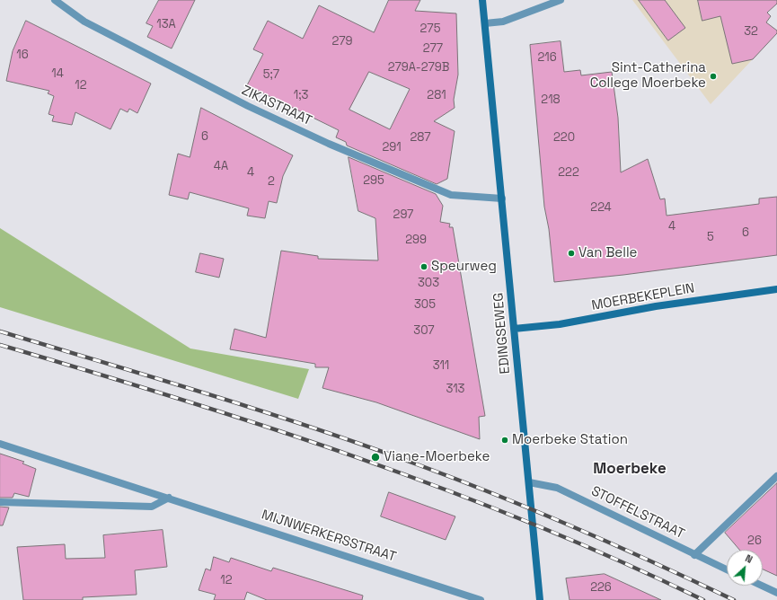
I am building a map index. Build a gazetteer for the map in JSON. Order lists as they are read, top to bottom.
{
  "streets": {
    "main road": ["MOERBEKEPLEIN", "EDINGSEWEG"],
    "street": ["ZIKASTRAAT", "STOFFELSTRAAT", "MIJNWERKERSSTRAAT"]
  },
  "crossings": [
    ["ZIKASTRAAT", "EDINGSEWEG"],
    ["MOERBEKEPLEIN", "EDINGSEWEG"],
    ["EDINGSEWEG", "STOFFELSTRAAT"]
  ],
  "districts": ["Moerbeke"],
  "places": [
    "Sint-Catherina College Moerbeke",
    "Van Belle",
    "Speurweg",
    "Moerbeke Station",
    "Viane-Moerbeke"
  ],
  "house_numbers": [
    "13A",
    "275",
    "32",
    "279",
    "277",
    "16",
    "216",
    "279A-279B",
    "14",
    "5;7",
    "12",
    "1;3",
    "281",
    "218",
    "6",
    "287",
    "220",
    "291",
    "4A",
    "4",
    "222",
    "295",
    "2",
    "224",
    "297",
    "4",
    "6",
    "5",
    "299",
    "303",
    "305",
    "307",
    "311",
    "313",
    "26",
    "12",
    "226"
  ],
  "north": "top right"
}
